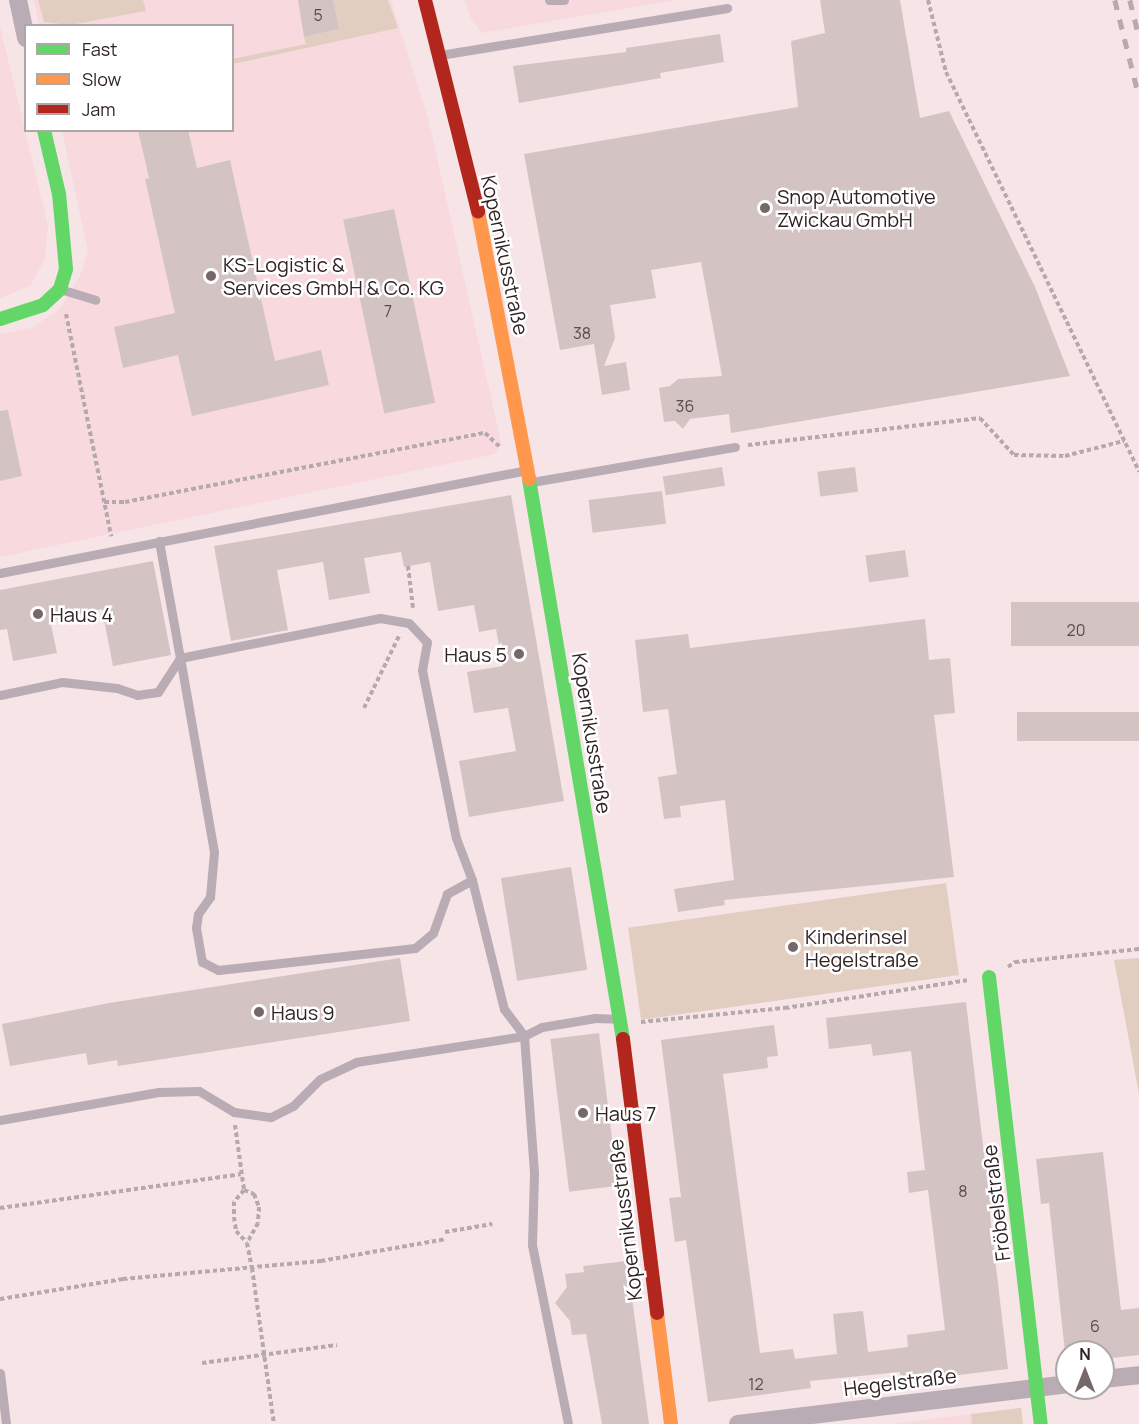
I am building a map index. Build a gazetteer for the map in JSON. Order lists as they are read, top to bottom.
{
  "streets": {
    "street": ["Kopernikusstraße", "Fröbelstraße", "Hegelstraße"]
  },
  "crossings": [
    ["Fröbelstraße", "Hegelstraße"]
  ],
  "places": [
    "Snop Automotive Zwickau GmbH",
    "KS-Logistic & Services GmbH & Co. KG",
    "Haus 4",
    "Haus 5",
    "Kinderinsel Hegelstraße",
    "Haus 9",
    "Haus 7"
  ],
  "house_numbers": [
    "5",
    "7",
    "38",
    "36",
    "20",
    "8",
    "6",
    "12"
  ],
  "legend": ["Fast", "Slow", "Jam"],
  "north": "top"
}
